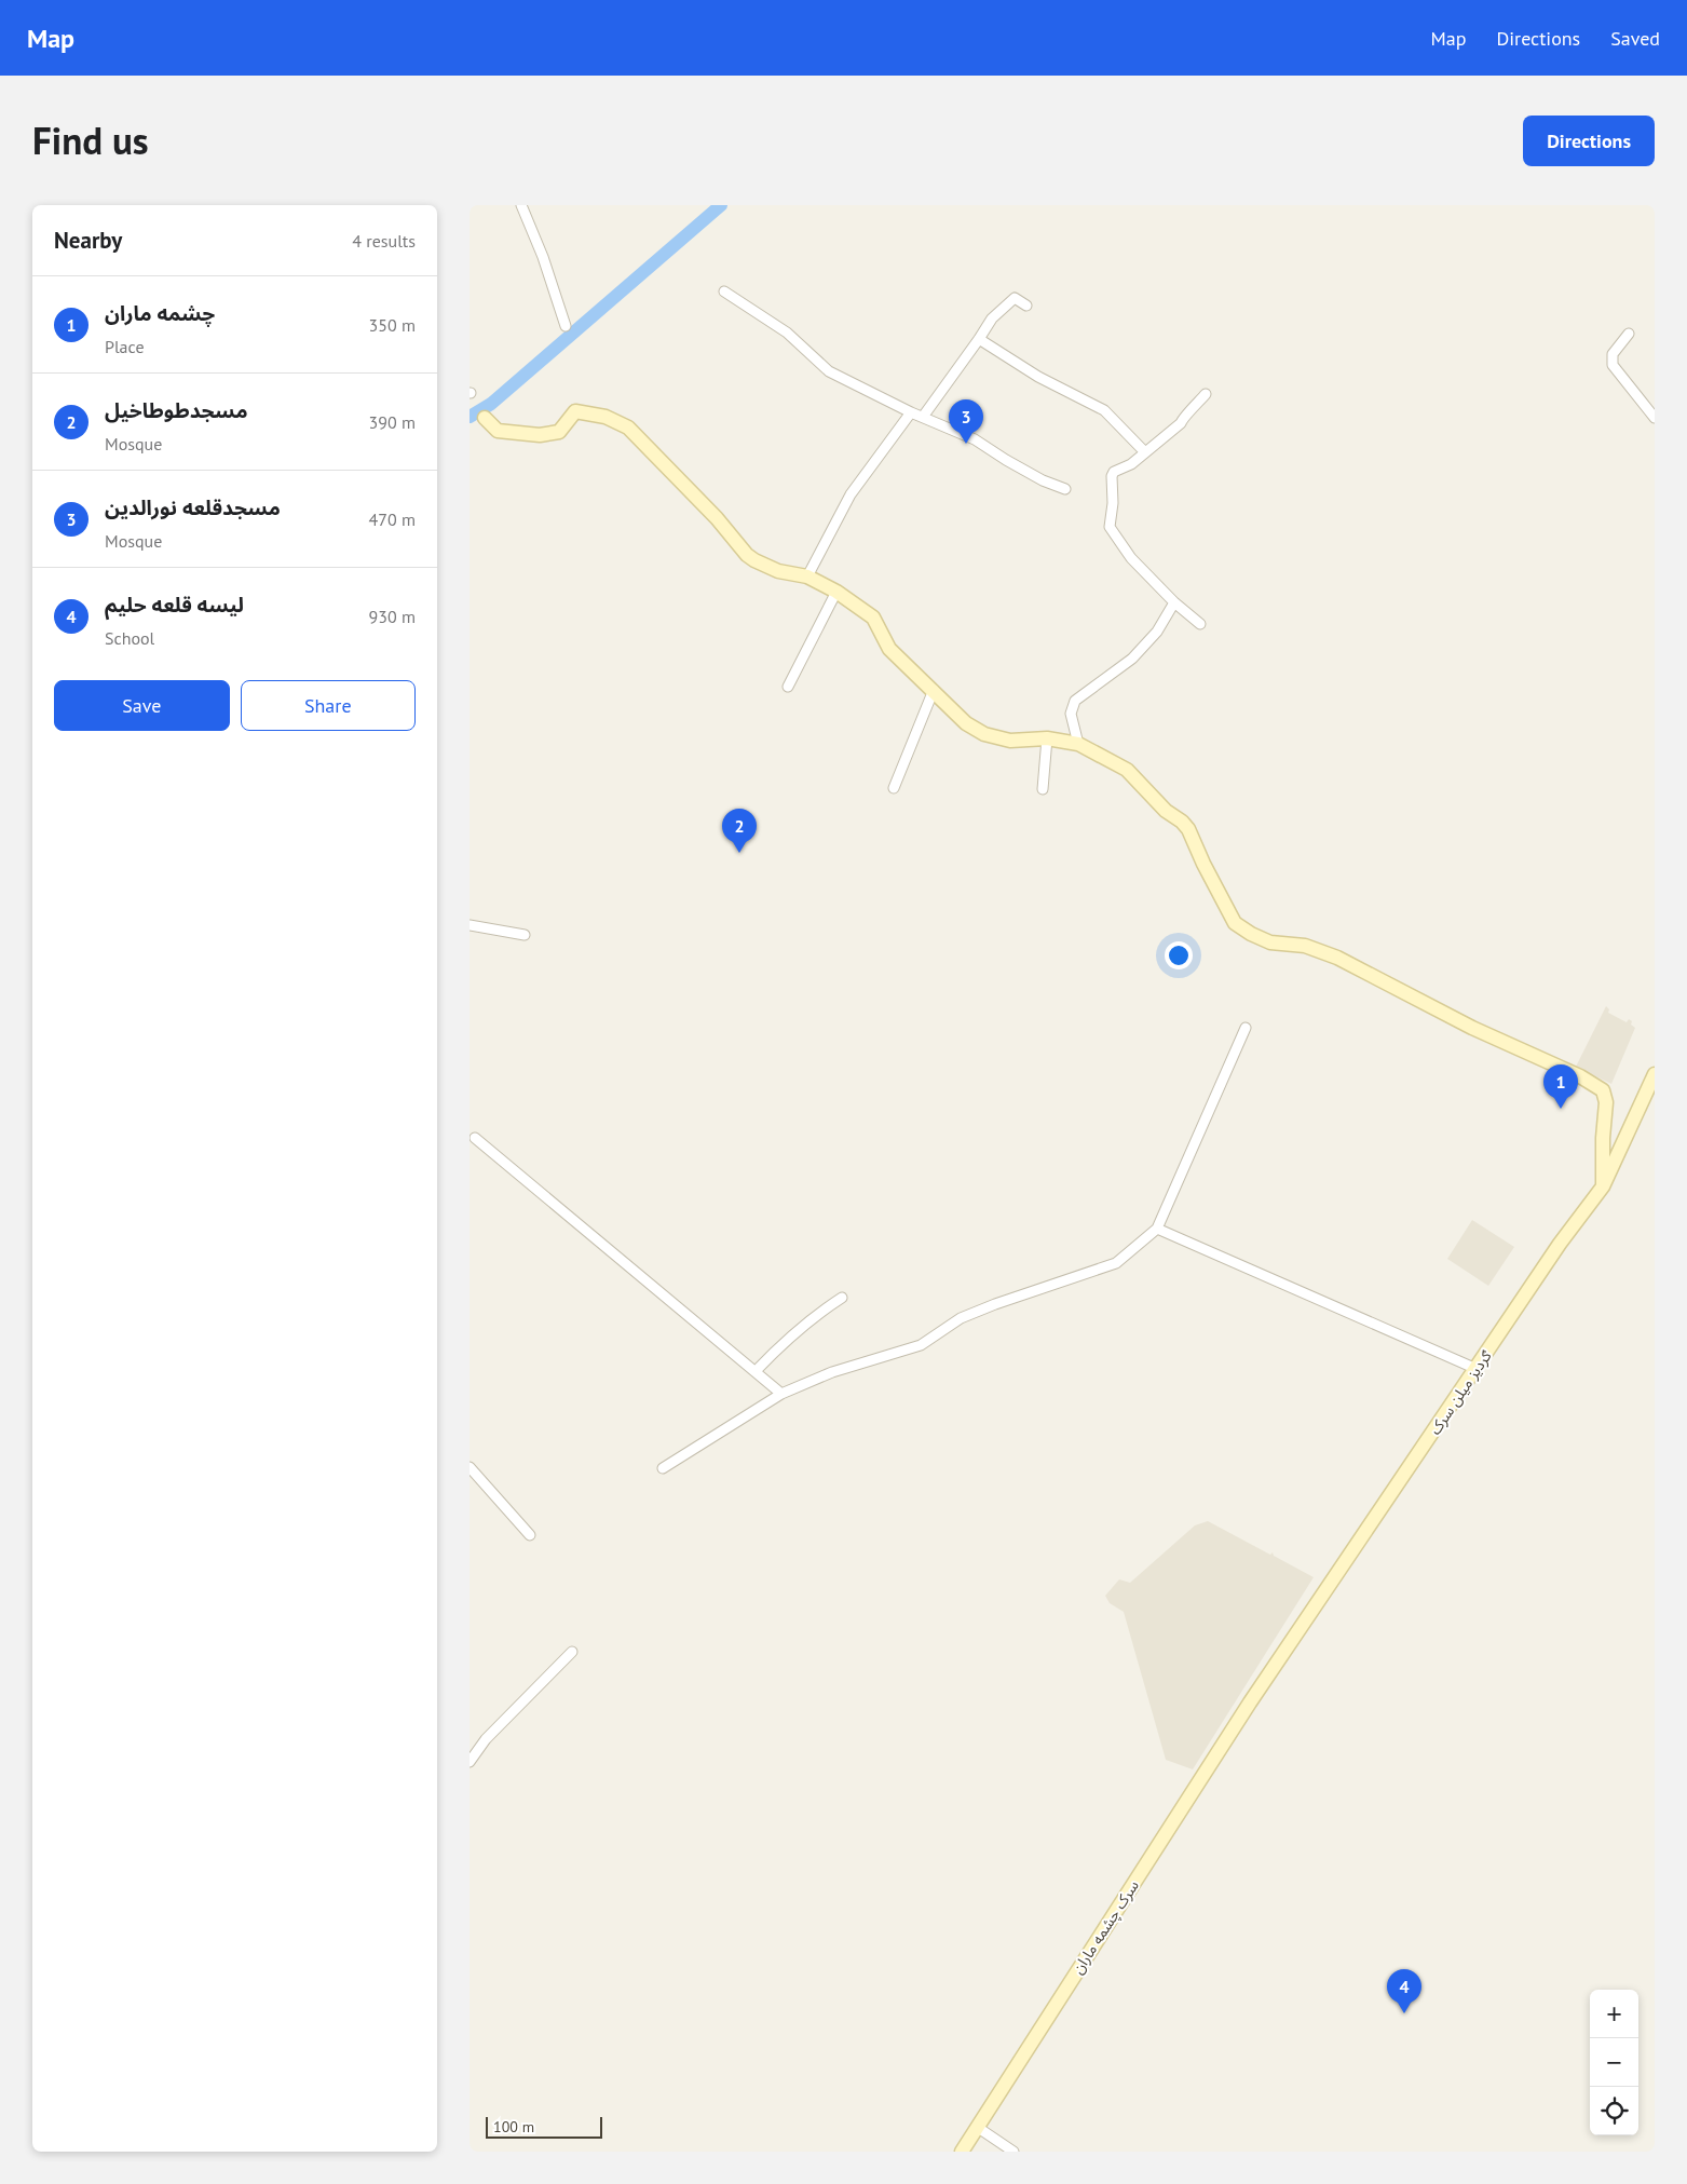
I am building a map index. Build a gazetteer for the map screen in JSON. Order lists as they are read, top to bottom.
{
  "streets": {
    "street": ["ګردیز میلن سرک", "سرک چشمه ماران"]
  },
  "crossings": [
    ["ګردیز میلن سرک", "سرک چشمه ماران"]
  ],
  "scale_bar": "100 m",
  "page": {
    "header": "Map",
    "nav": ["Map", "Directions", "Saved"],
    "title": "Find us",
    "buttons": [
      "Directions",
      ["Save", "Share"]
    ],
    "heading": ["Nearby", "4 results"],
    "list": [
      {
        "mark": "1",
        "name": "چشمه ماران",
        "note": "Place",
        "value": "350 m"
      },
      {
        "mark": "2",
        "name": "مسجدطوطاخیل",
        "note": "Mosque",
        "value": "390 m"
      },
      {
        "mark": "3",
        "name": "مسجدقلعه نورالدین",
        "note": "Mosque",
        "value": "470 m"
      },
      {
        "mark": "4",
        "name": "لیسه قلعه حلیم",
        "note": "School",
        "value": "930 m"
      }
    ],
    "pins": [
      "3",
      "2",
      "1",
      "4"
    ],
    "map_buttons": ["+", "−"],
    "scale": "100 m"
  }
}
